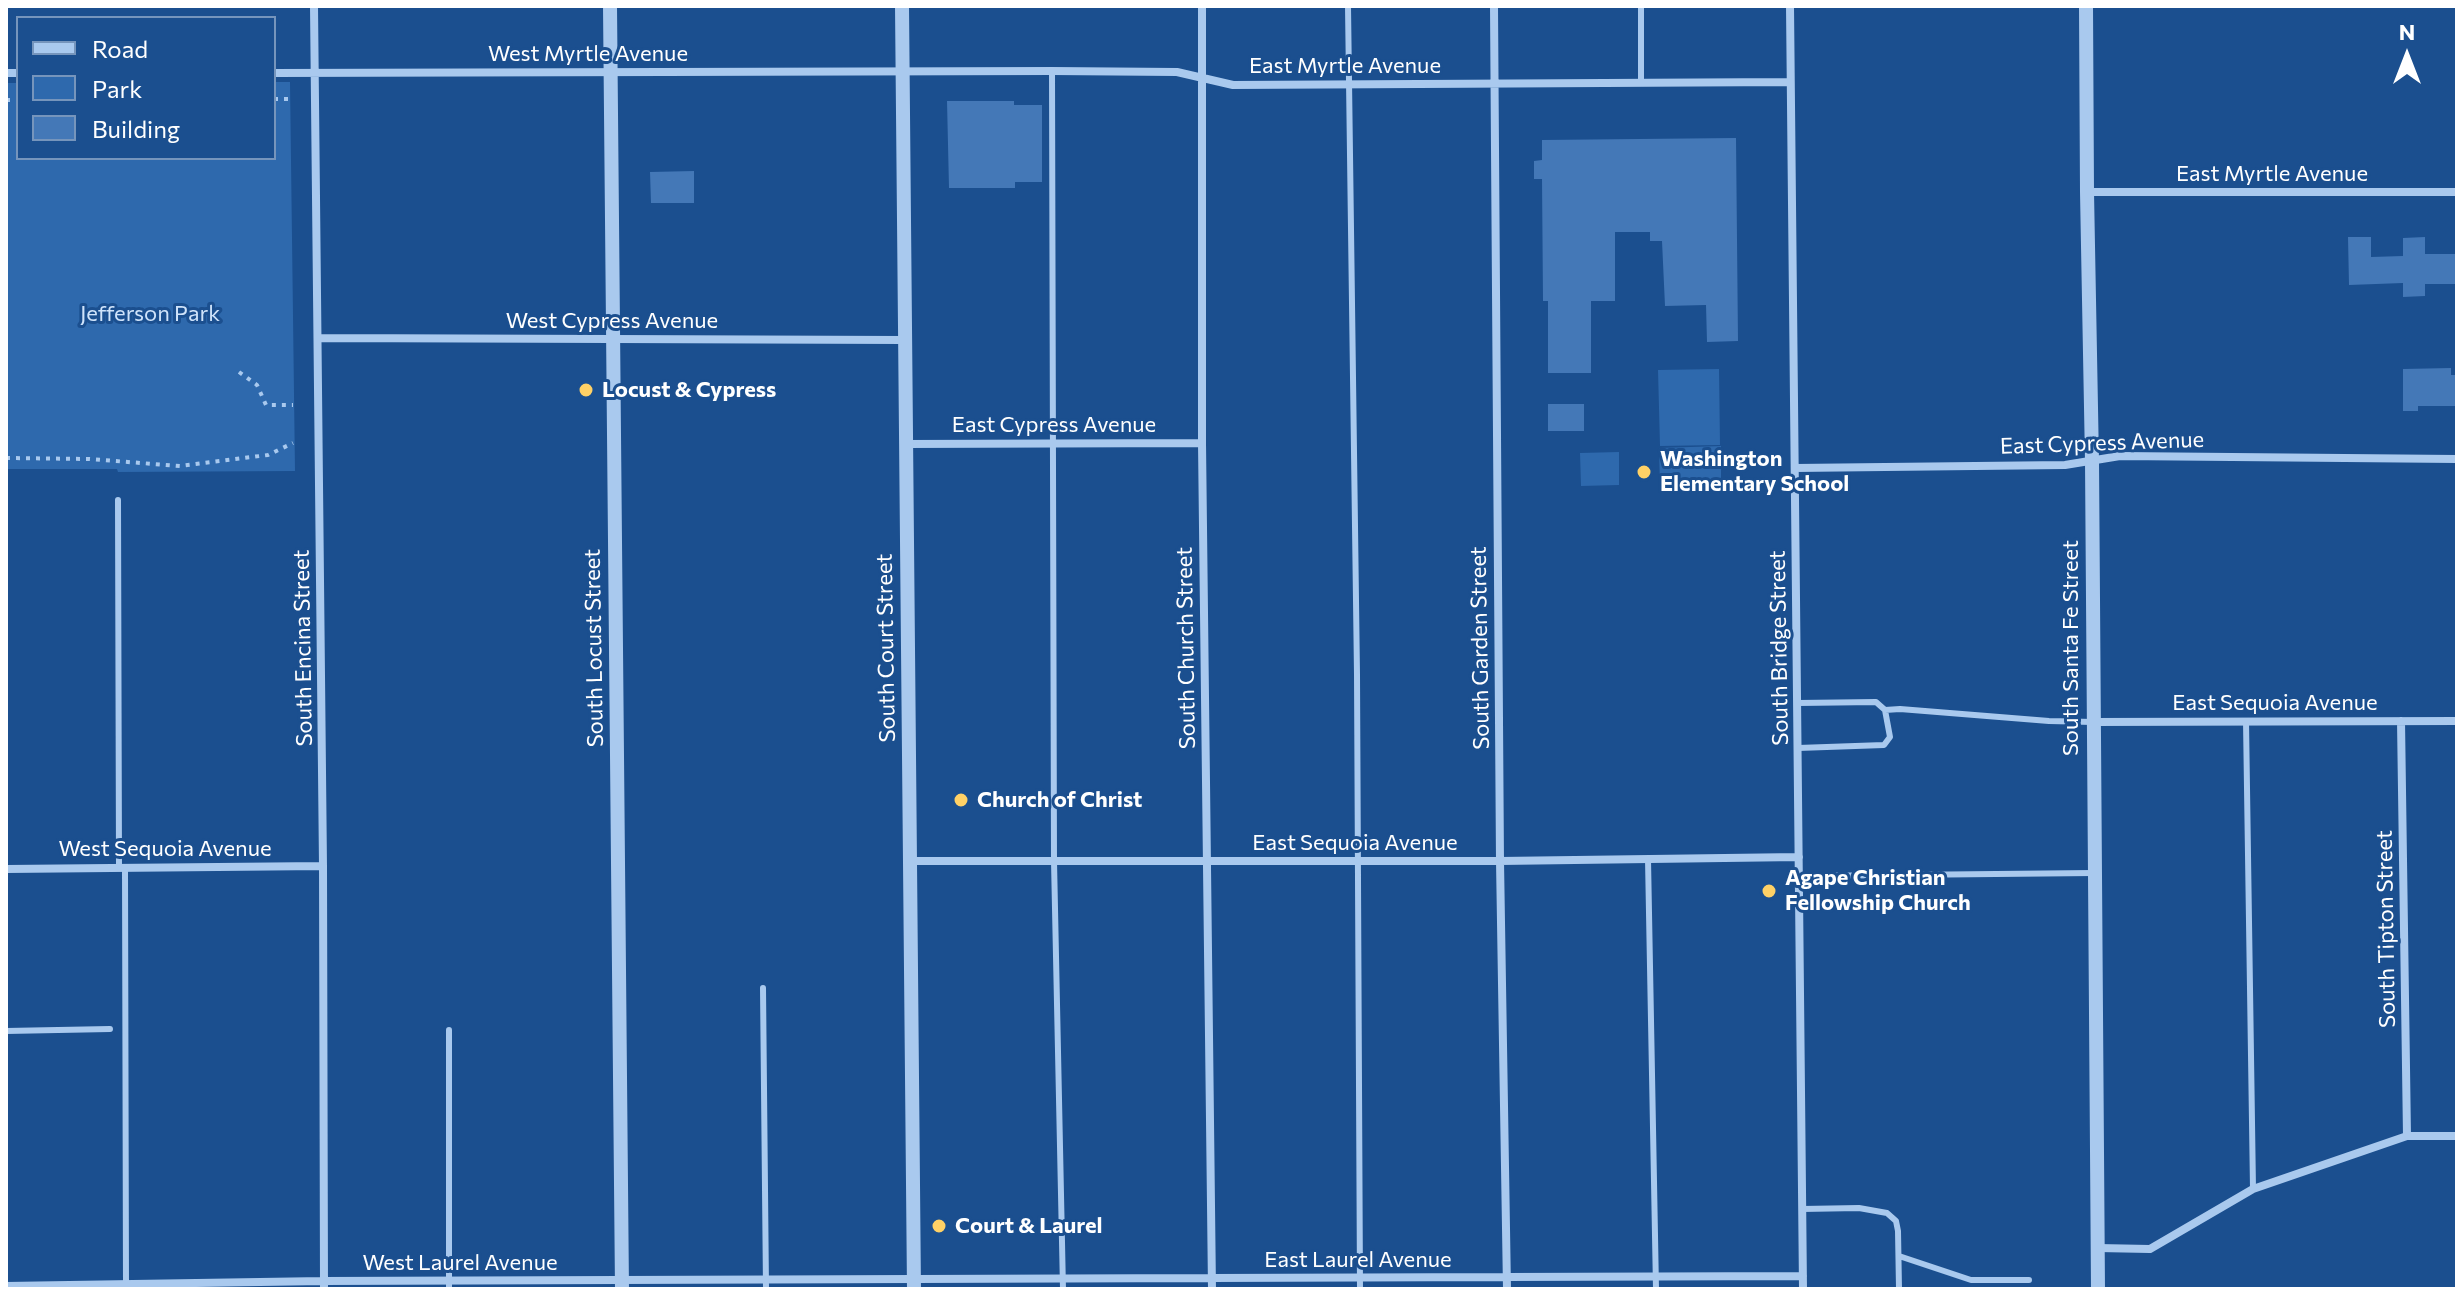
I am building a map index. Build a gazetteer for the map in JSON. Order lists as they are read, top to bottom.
{
  "streets": {
    "street": [
      "West Myrtle Avenue",
      "East Myrtle Avenue",
      "West Cypress Avenue",
      "East Cypress Avenue",
      "South Encina Street",
      "South Locust Street",
      "South Court Street",
      "South Church Street",
      "South Garden Street",
      "South Bridge Street",
      "South Santa Fe Street",
      "East Sequoia Avenue",
      "West Sequoia Avenue",
      "South Tipton Street",
      "East Laurel Avenue",
      "West Laurel Avenue"
    ]
  },
  "crossings": [
    ["West Myrtle Avenue", "East Myrtle Avenue"],
    ["West Myrtle Avenue", "South Encina Street"],
    ["West Myrtle Avenue", "South Locust Street"],
    ["West Myrtle Avenue", "South Court Street"],
    ["East Myrtle Avenue", "South Court Street"],
    ["East Myrtle Avenue", "South Church Street"],
    ["East Myrtle Avenue", "South Garden Street"],
    ["East Myrtle Avenue", "South Bridge Street"],
    ["East Myrtle Avenue", "South Santa Fe Street"],
    ["West Cypress Avenue", "South Encina Street"],
    ["West Cypress Avenue", "South Locust Street"],
    ["West Cypress Avenue", "South Court Street"],
    ["East Cypress Avenue", "South Court Street"],
    ["East Cypress Avenue", "South Church Street"],
    ["East Cypress Avenue", "South Bridge Street"],
    ["East Cypress Avenue", "South Santa Fe Street"],
    ["South Encina Street", "West Sequoia Avenue"],
    ["South Encina Street", "West Laurel Avenue"],
    ["South Locust Street", "West Laurel Avenue"],
    ["South Court Street", "East Sequoia Avenue"],
    ["South Court Street", "East Laurel Avenue"],
    ["South Court Street", "West Laurel Avenue"],
    ["South Church Street", "East Sequoia Avenue"],
    ["South Church Street", "East Laurel Avenue"],
    ["South Garden Street", "East Sequoia Avenue"],
    ["South Garden Street", "East Laurel Avenue"],
    ["South Bridge Street", "East Sequoia Avenue"],
    ["South Bridge Street", "East Laurel Avenue"],
    ["South Santa Fe Street", "East Sequoia Avenue"],
    ["East Sequoia Avenue", "South Tipton Street"],
    ["East Laurel Avenue", "West Laurel Avenue"]
  ],
  "parks": ["Jefferson Park"],
  "places": [
    "Locust & Cypress",
    "Washington Elementary School",
    "Church of Christ",
    "Agape Christian Fellowship Church",
    "Court & Laurel"
  ],
  "legend": ["Road", "Park", "Building"],
  "north": "top"
}
